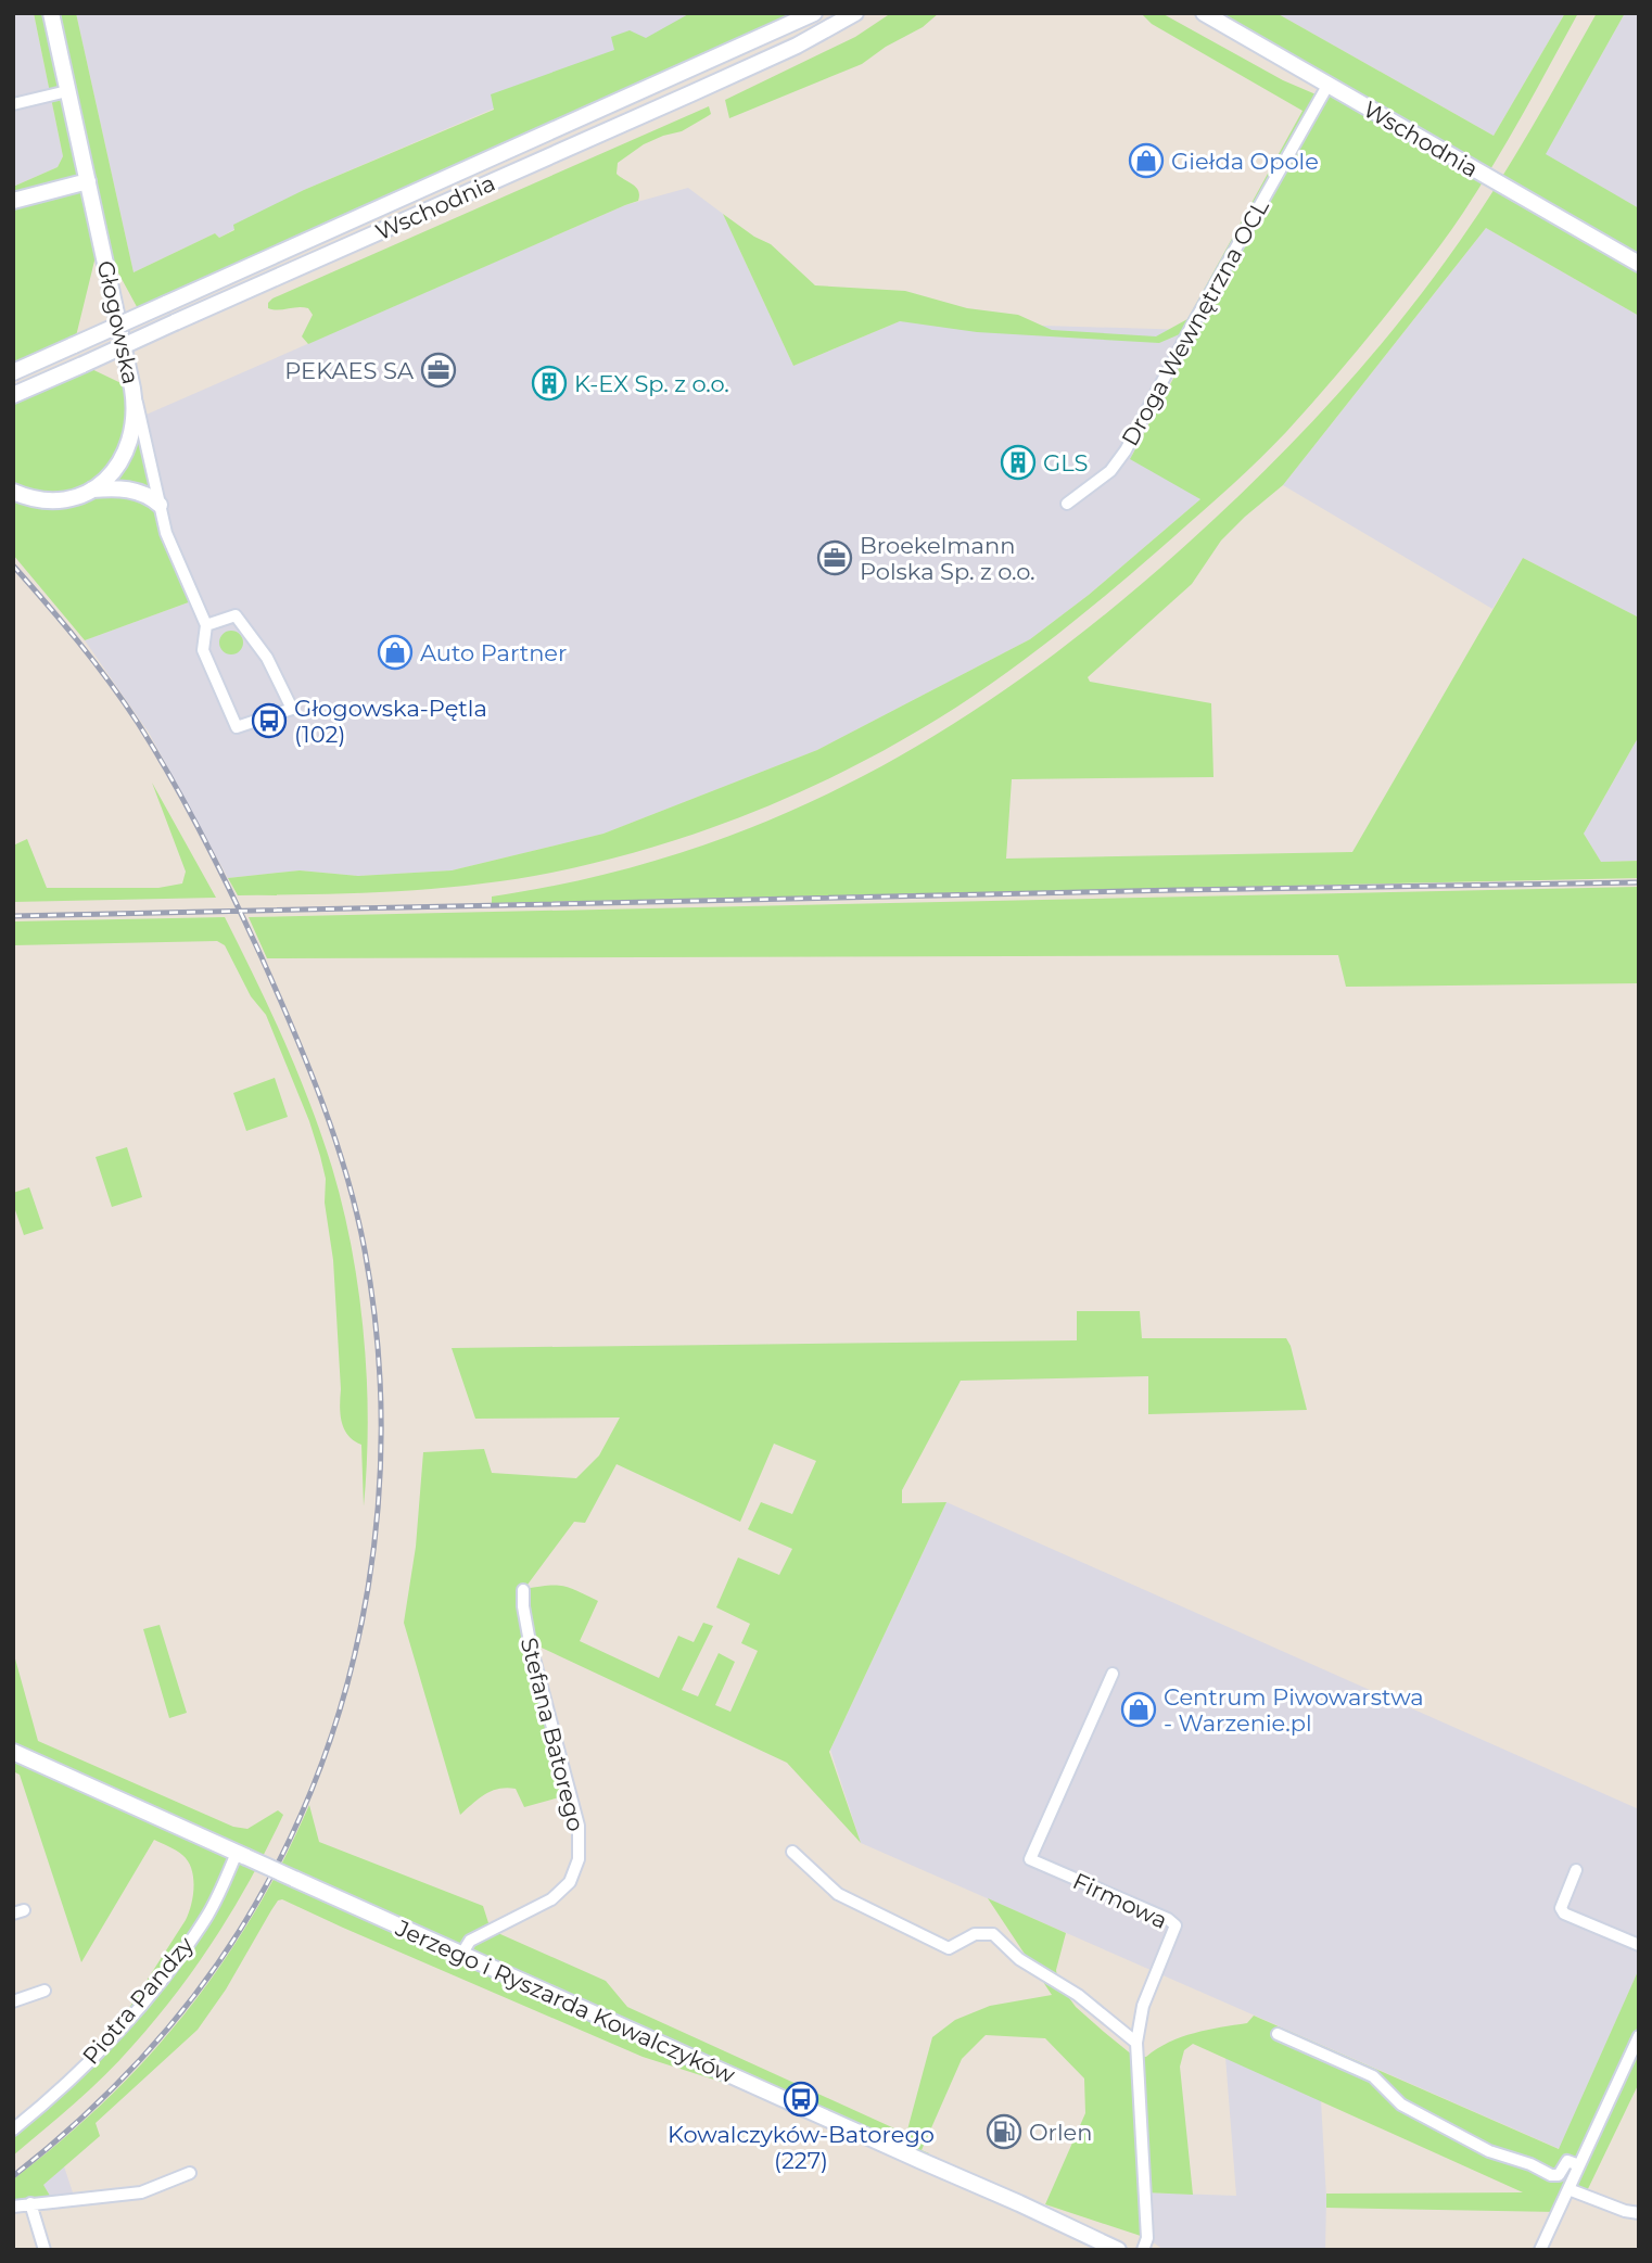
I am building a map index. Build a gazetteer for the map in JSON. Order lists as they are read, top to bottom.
{
  "streets": {
    "street": [
      "Wschodnia",
      "Głogowska",
      "Droga Wewnętrzna OCL",
      "Stefana Batorego",
      "Firmowa",
      "Piotra Pandzy",
      "Jerzego i Ryszarda Kowalczyków"
    ]
  },
  "crossings": [
    ["Wschodnia", "Droga Wewnętrzna OCL"],
    ["Stefana Batorego", "Jerzego i Ryszarda Kowalczyków"],
    ["Piotra Pandzy", "Jerzego i Ryszarda Kowalczyków"]
  ],
  "places": {
    "shop": ["Giełda Opole", "Auto Partner", "Centrum Piwowarstwa - Warzenie.pl"],
    "office": ["PEKAES SA", "Broekelmann Polska Sp. z o.o."],
    "building": ["K-EX Sp. z o.o.", "GLS"],
    "bus stop": ["Głogowska-Pętla (102)", "Kowalczyków-Batorego (227)"],
    "fuel station": ["Orlen"]
  }
}
